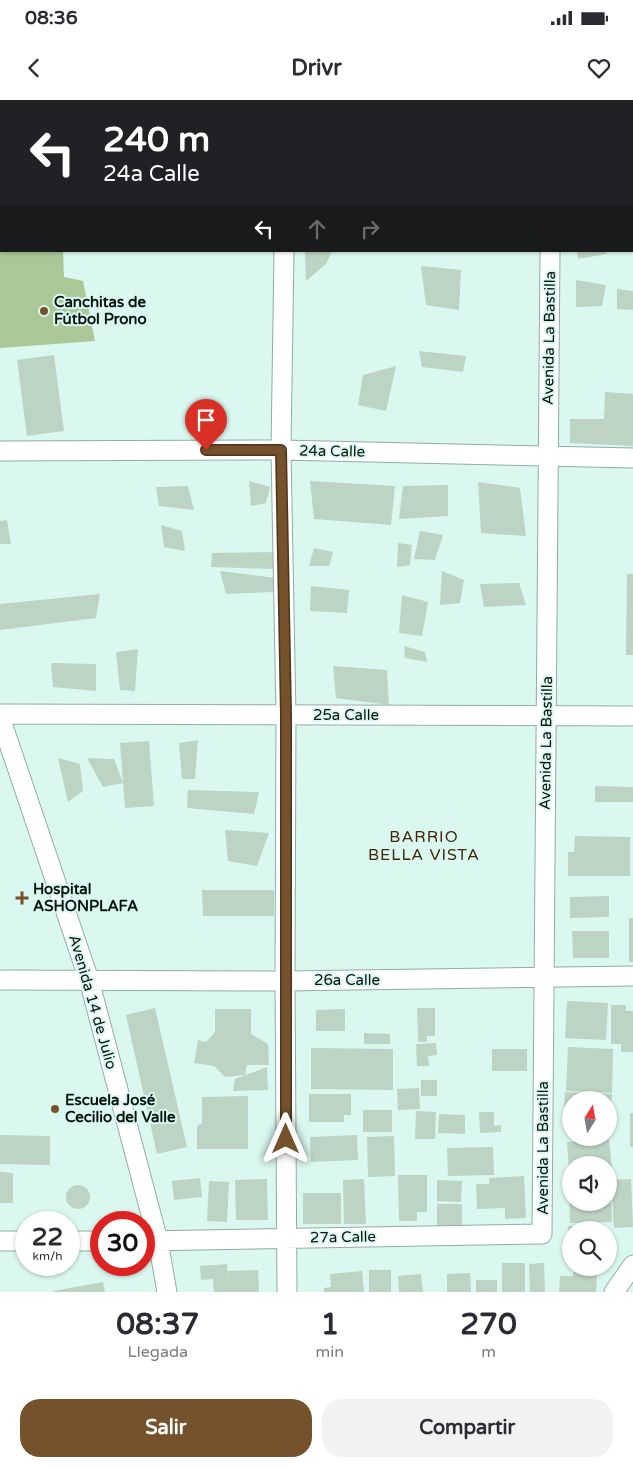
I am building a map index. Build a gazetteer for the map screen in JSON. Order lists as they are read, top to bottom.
{
  "streets": {
    "street": [
      "Avenida La Bastilla",
      "24a Calle",
      "25a Calle",
      "26a Calle",
      "Avenida 14 de Julio",
      "27a Calle"
    ]
  },
  "crossings": [
    ["Avenida La Bastilla", "24a Calle"],
    ["Avenida La Bastilla", "25a Calle"],
    ["Avenida La Bastilla", "26a Calle"],
    ["Avenida La Bastilla", "27a Calle"],
    ["25a Calle", "Avenida 14 de Julio"],
    ["26a Calle", "Avenida 14 de Julio"]
  ],
  "districts": ["BARRIO BELLA VISTA"],
  "places": {
    "other": ["Canchitas de Fútbol Prono", "Escuela José Cecilio del Valle"],
    "health": ["Hospital ASHONPLAFA"]
  },
  "north": "top",
  "page": {
    "status": "08:36",
    "header": "Drivr",
    "turn": ["240 m", "24a Calle"],
    "speed": "22 km/h",
    "limit": "30",
    "eta": [
      "08:37",
      "Llegada",
      "1",
      "min",
      "270",
      "m"
    ],
    "buttons": ["Salir", "Compartir"]
  }
}
